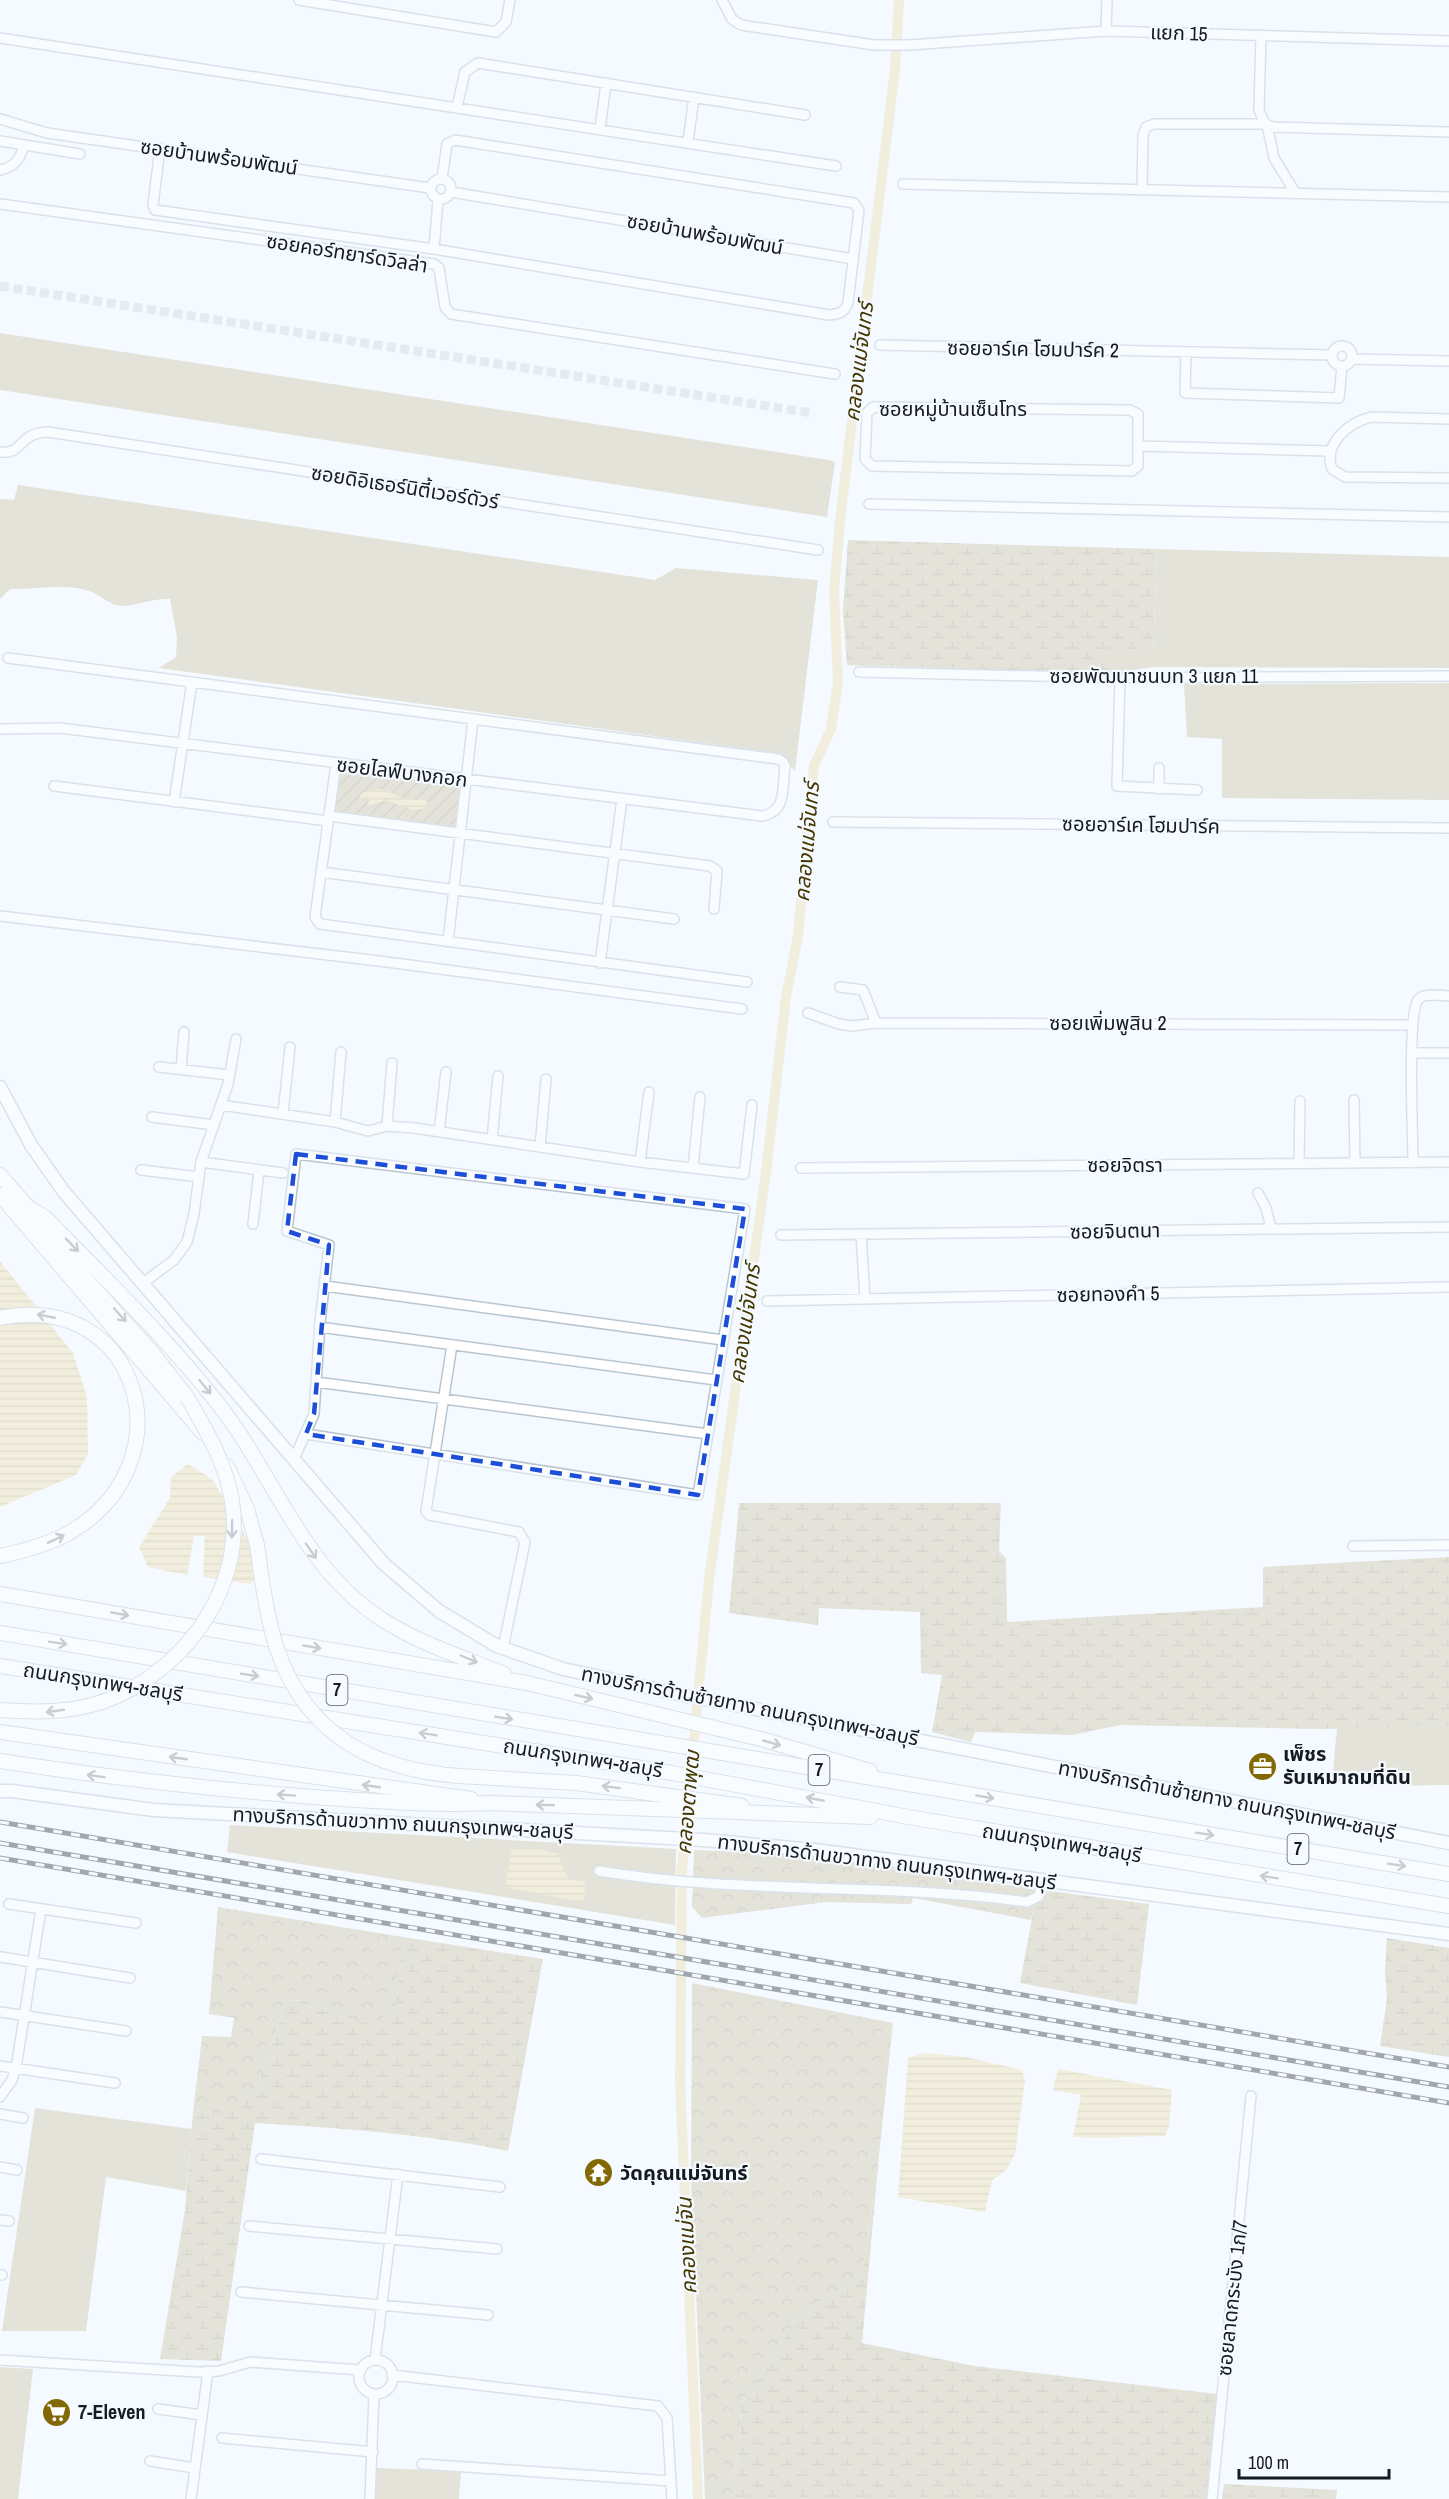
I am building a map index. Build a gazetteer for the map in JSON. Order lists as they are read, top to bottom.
{
  "streets": {
    "highway": ["ถนนกรุงเทพฯ-ชลบุรี", "7"],
    "main road": ["ทางบริการด้านซ้ายทาง ถนนกรุงเทพฯ-ชลบุรี", "ทางบริการด้านขวาทาง ถนนกรุงเทพฯ-ชลบุรี"],
    "street": [
      "แยก 15",
      "ซอยบ้านพร้อมพัฒน์",
      "ซอยคอร์ทยาร์ดวิลล่า",
      "ซอยอาร์เค โฮมปาร์ค 2",
      "ซอยหมู่บ้านเซ็นโทร",
      "ซอยดิอิเธอร์นิตี้เวอร์ดัวร์",
      "ซอยพัฒนาชนบท 3 แยก 11",
      "ซอยไลฟ์บางกอก",
      "ซอยอาร์เค โฮมปาร์ค",
      "ซอยเพิ่มพูสิน 2",
      "ซอยจิตรา",
      "ซอยจินตนา",
      "ซอยทองคำ 5",
      "ซอยลาดกระบัง 1ก/7"
    ]
  },
  "water": ["คลองแม่จันทร์", "คลองตาพุฒ", "คลองแม่จัน"],
  "places": {
    "office": ["เพ็ชร รับเหมาถมที่ดิน"],
    "temple": ["วัดคุณแม่จันทร์"],
    "supermarket": ["7-Eleven"]
  },
  "scale_bar": "100 m"
}
